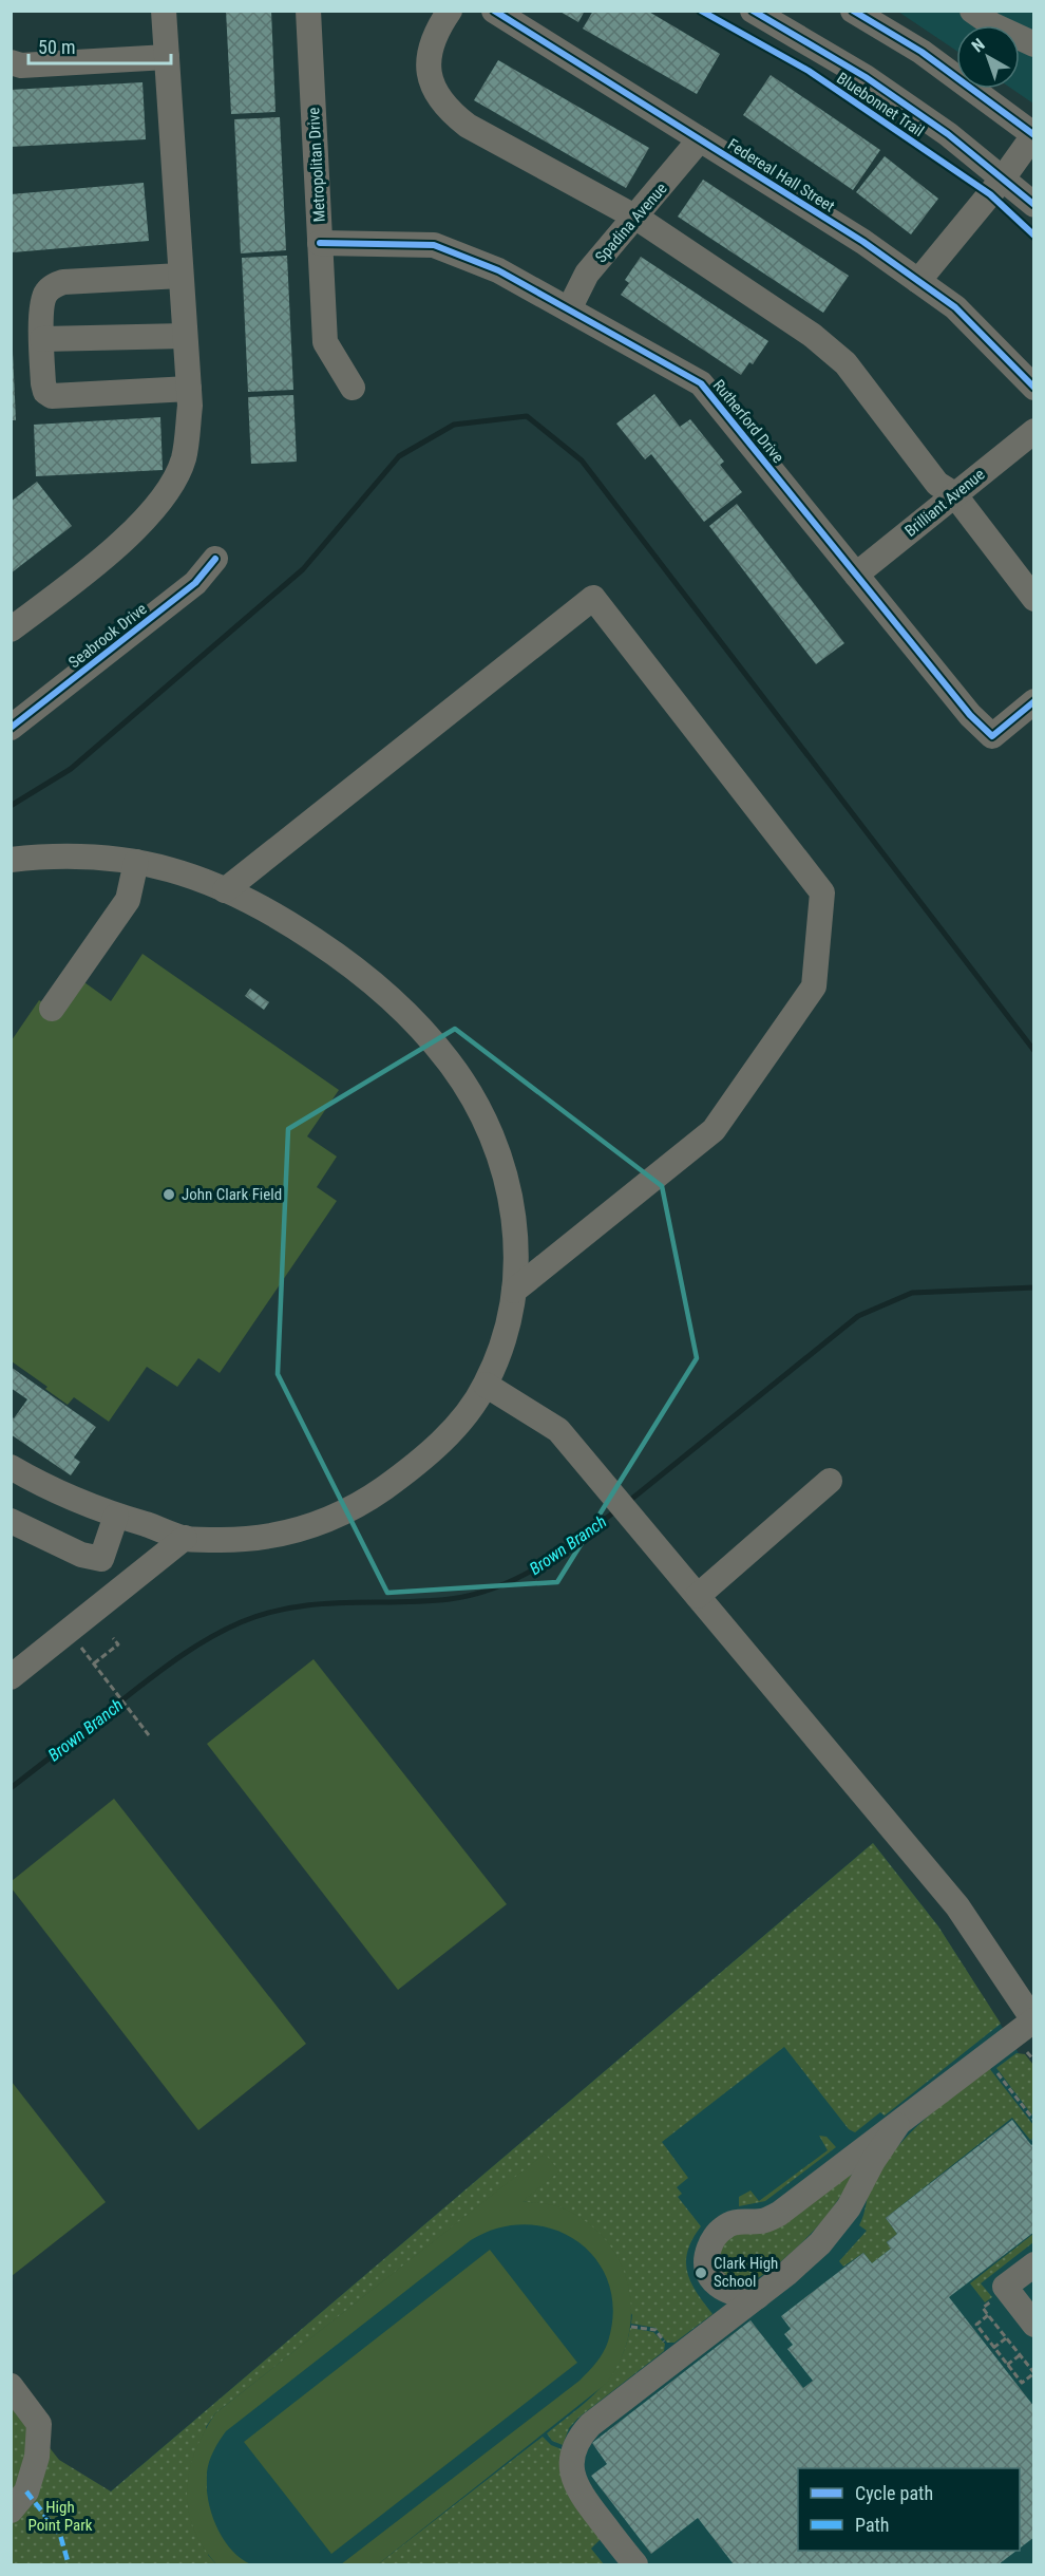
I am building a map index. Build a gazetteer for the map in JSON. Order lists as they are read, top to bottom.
{
  "streets": {
    "street": [
      "Metropolitan Drive",
      "Federeal Hall Street",
      "Spadina Avenue",
      "Rutherford Drive",
      "Brilliant Avenue",
      "Seabrook Drive"
    ],
    "cycle path": ["Bluebonnet Trail"]
  },
  "crossings": [
    ["Metropolitan Drive", "Rutherford Drive"],
    ["Federeal Hall Street", "Spadina Avenue"],
    ["Spadina Avenue", "Rutherford Drive"],
    ["Rutherford Drive", "Brilliant Avenue"]
  ],
  "water": ["Brown Branch"],
  "parks": ["High Point Park"],
  "places": ["John Clark Field", "Clark High School"],
  "legend": ["Cycle path", "Path"],
  "scale_bar": "50 m",
  "north": "top left"
}
